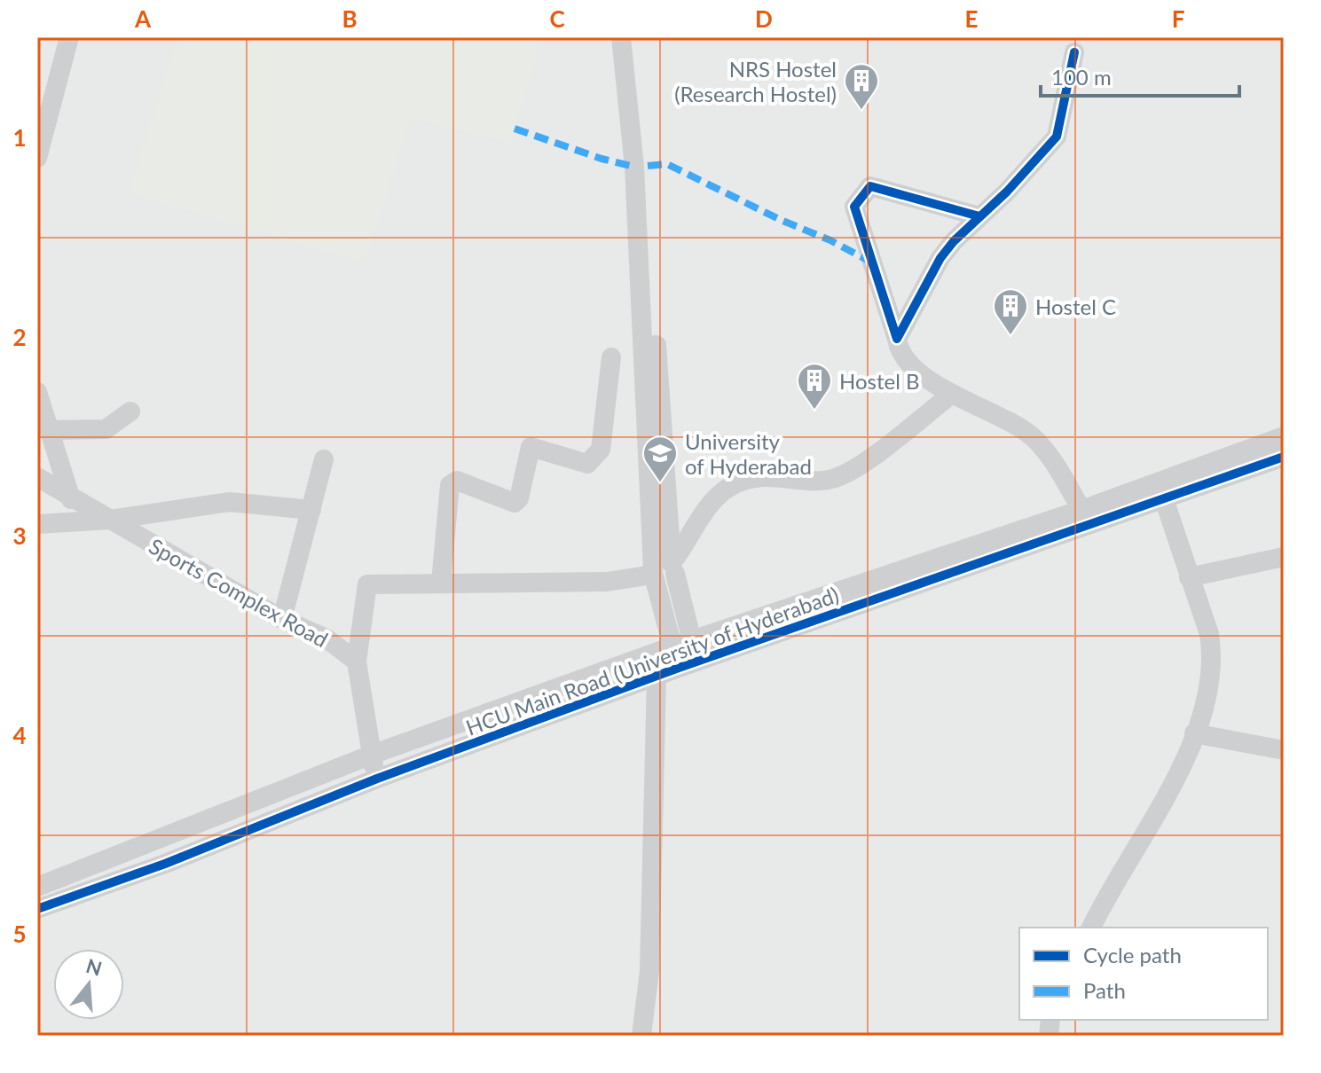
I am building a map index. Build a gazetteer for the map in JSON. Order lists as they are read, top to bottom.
{
  "streets": {
    "street": ["Sports Complex Road", "HCU Main Road (University of Hyderabad)"]
  },
  "places": {
    "building": ["NRS Hostel (Research Hostel)", "Hostel C", "Hostel B"],
    "school or university": ["University of Hyderabad"]
  },
  "legend": ["Cycle path", "Path"],
  "scale_bar": "100 m",
  "north": "top",
  "grid": {
    "columns": [
      "A",
      "B",
      "C",
      "D",
      "E",
      "F"
    ],
    "rows": [
      "1",
      "2",
      "3",
      "4",
      "5"
    ]
  }
}
